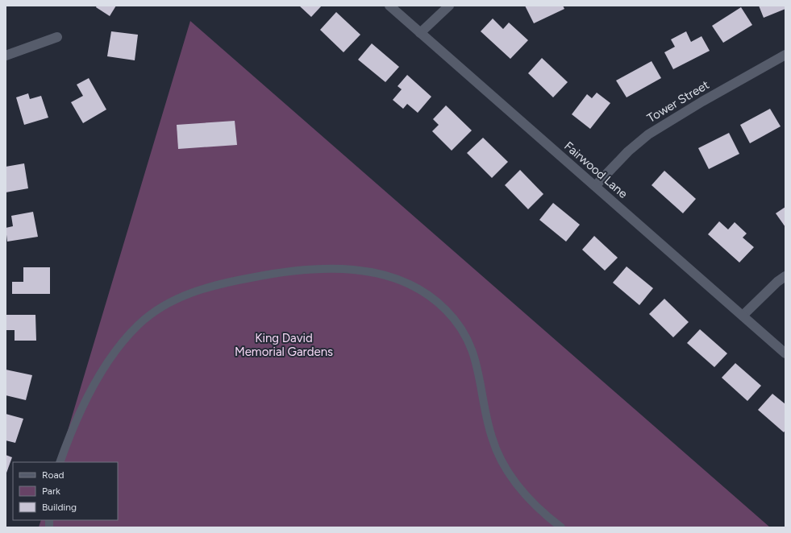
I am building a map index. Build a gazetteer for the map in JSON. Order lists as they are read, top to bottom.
{
  "streets": {
    "street": ["Tower Street", "Fairwood Lane"]
  },
  "crossings": [
    ["Tower Street", "Fairwood Lane"]
  ],
  "parks": ["King David Memorial Gardens"],
  "legend": ["Road", "Park", "Building"]
}
